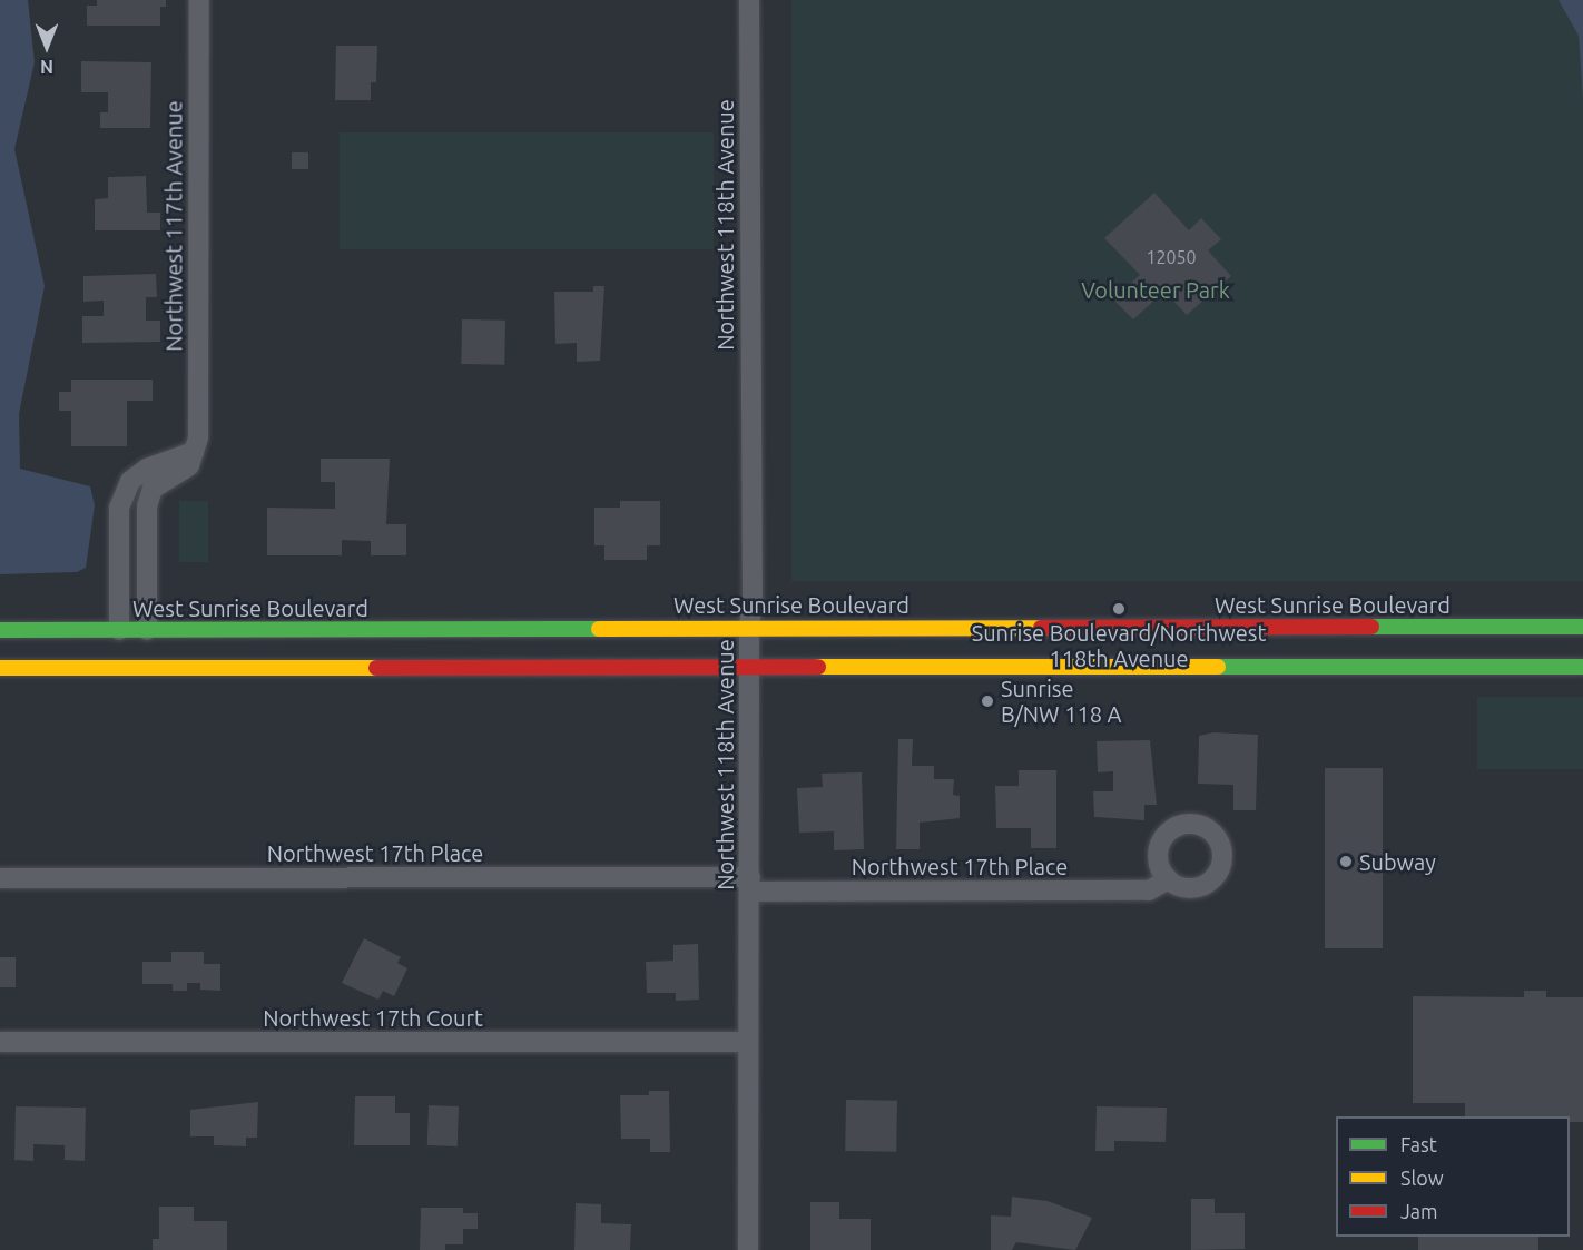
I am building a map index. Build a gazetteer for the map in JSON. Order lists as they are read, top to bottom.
{
  "streets": {
    "highway": ["West Sunrise Boulevard"],
    "street": [
      "Northwest 118th Avenue",
      "Northwest 117th Avenue",
      "Northwest 17th Place",
      "Northwest 17th Court"
    ]
  },
  "crossings": [
    ["Northwest 118th Avenue", "West Sunrise Boulevard"],
    ["Northwest 118th Avenue", "Northwest 17th Place"],
    ["Northwest 118th Avenue", "Northwest 17th Court"]
  ],
  "parks": ["Volunteer Park"],
  "places": ["Sunrise Boulevard/Northwest 118th Avenue", "Sunrise B/NW 118 A", "Subway"],
  "house_numbers": ["12050"],
  "legend": ["Fast", "Slow", "Jam"],
  "north": "bottom"
}
